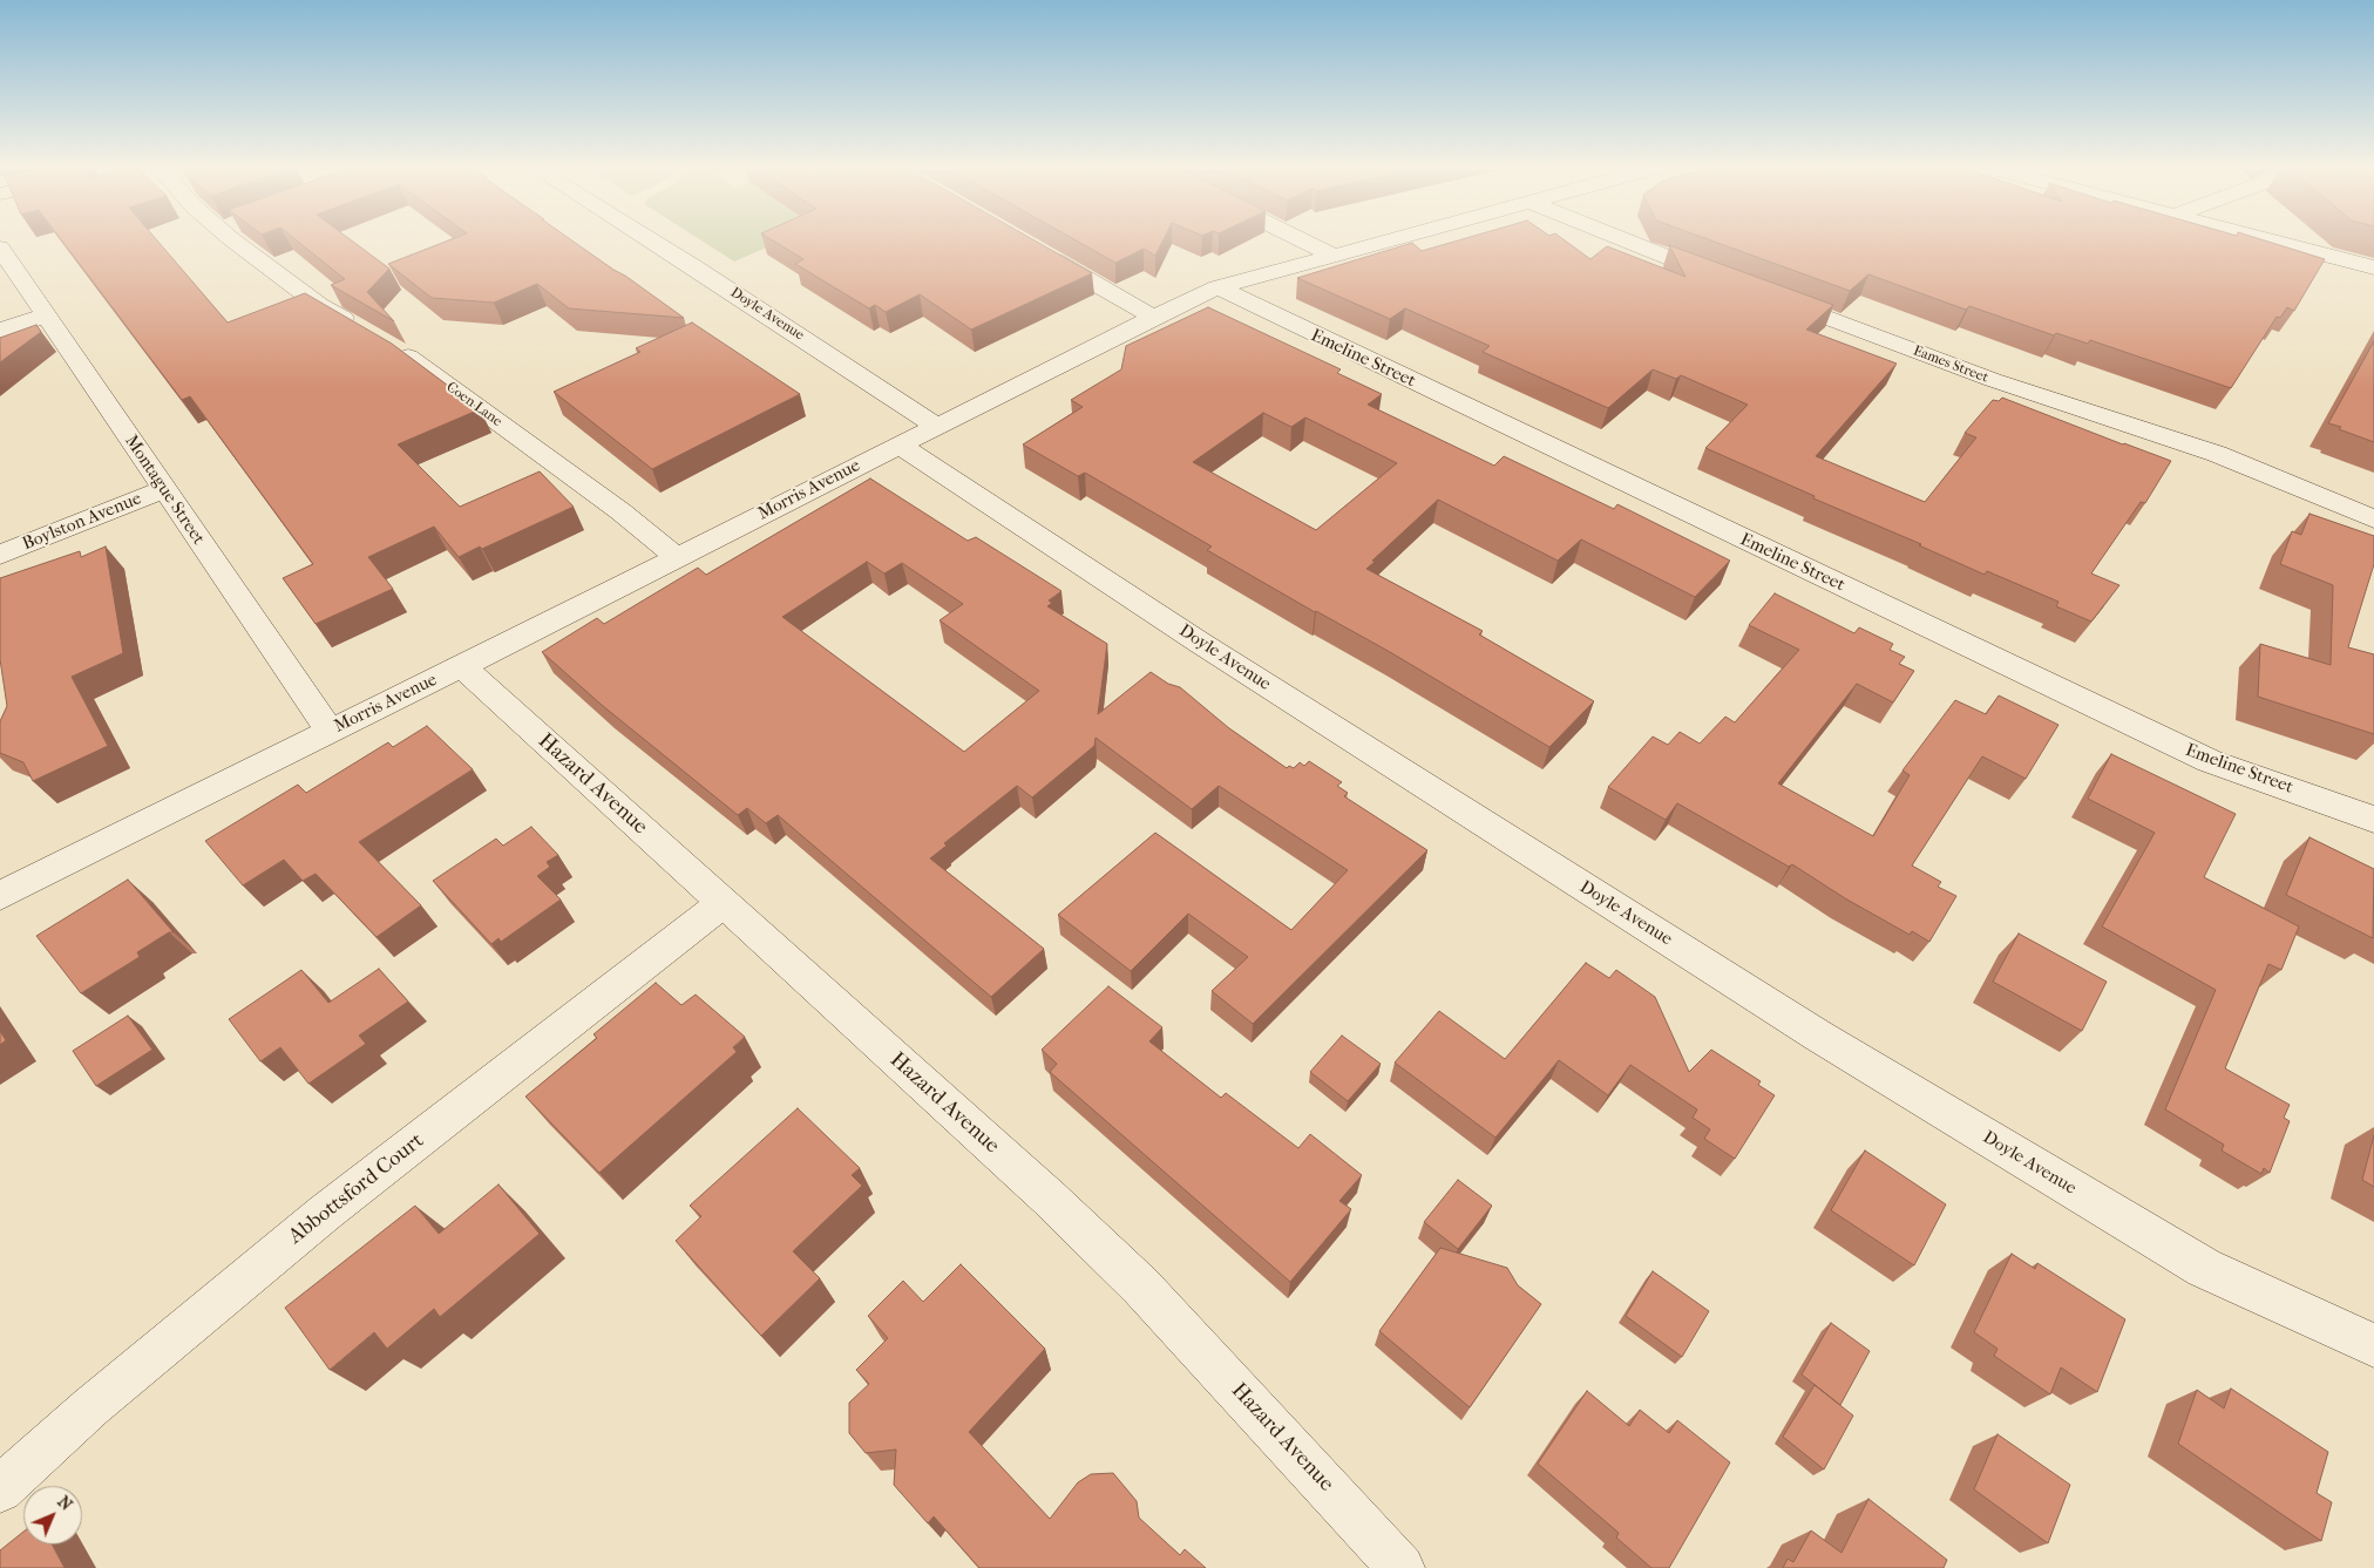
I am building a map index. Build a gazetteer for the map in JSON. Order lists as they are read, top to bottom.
{
  "streets": {
    "street": [
      "Doyle Avenue",
      "Emeline Street",
      "Eames Street",
      "Coen Lane",
      "Montague Street",
      "Morris Avenue",
      "Boylston Avenue",
      "Hazard Avenue",
      "Abbottsford Court"
    ]
  },
  "crossings": [
    ["Doyle Avenue", "Morris Avenue"],
    ["Emeline Street", "Morris Avenue"],
    ["Coen Lane", "Morris Avenue"],
    ["Montague Street", "Morris Avenue"],
    ["Montague Street", "Boylston Avenue"],
    ["Morris Avenue", "Hazard Avenue"],
    ["Hazard Avenue", "Abbottsford Court"]
  ],
  "north": "top right"
}
